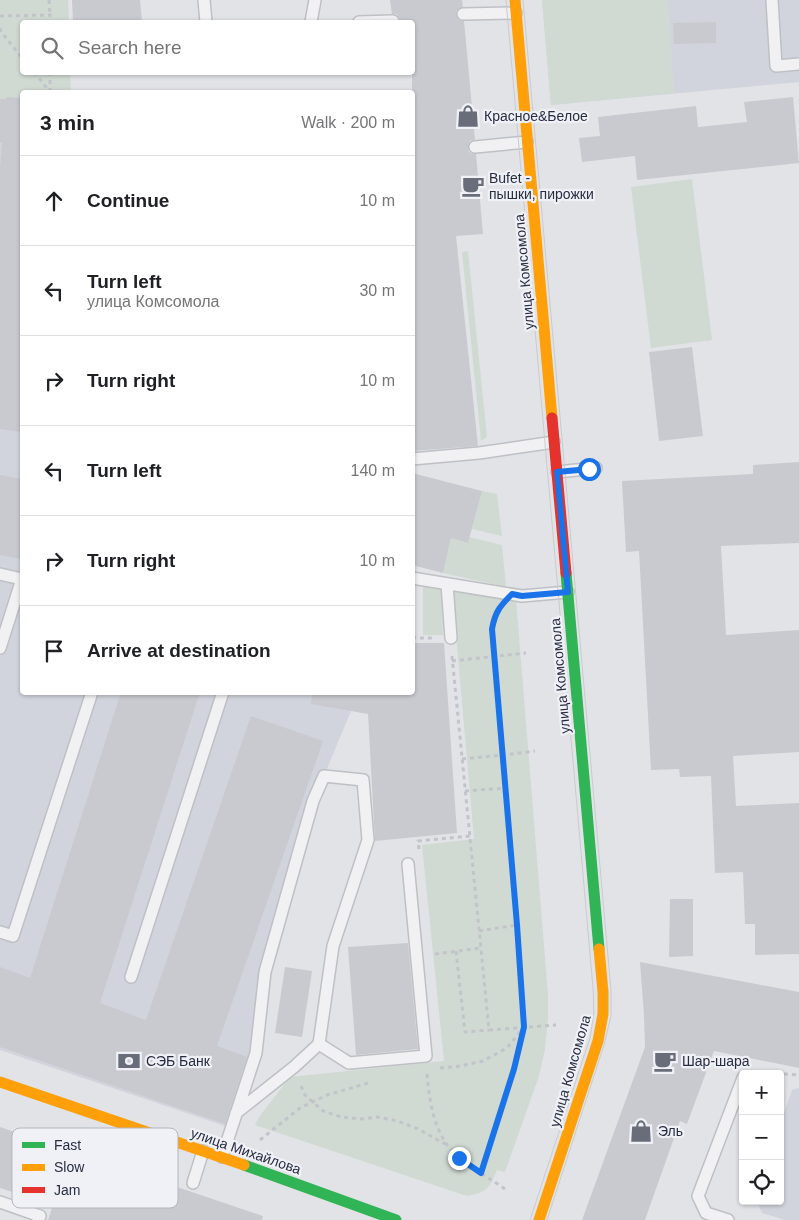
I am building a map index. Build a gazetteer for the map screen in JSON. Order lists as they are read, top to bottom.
{
  "streets": {
    "main road": ["улица Комсомола", "улица Михайлова"]
  },
  "places": {
    "shop": ["Красное&Белое", "Эль"],
    "cafe": ["Bufet - пышки, пирожки", "Шар-шара"],
    "bank": ["СЭБ Банк"]
  },
  "legend": ["Fast", "Slow", "Jam"],
  "page": {
    "search": "Search here",
    "heading": ["3 min", "Walk · 200 m"],
    "list": [
      ["Continue", "10 m"],
      ["Turn left", "улица Комсомола", "30 m"],
      ["Turn right", "10 m"],
      ["Turn left", "140 m"],
      ["Turn right", "10 m"],
      "Arrive at destination"
    ],
    "map_buttons": ["+", "−"]
  }
}
